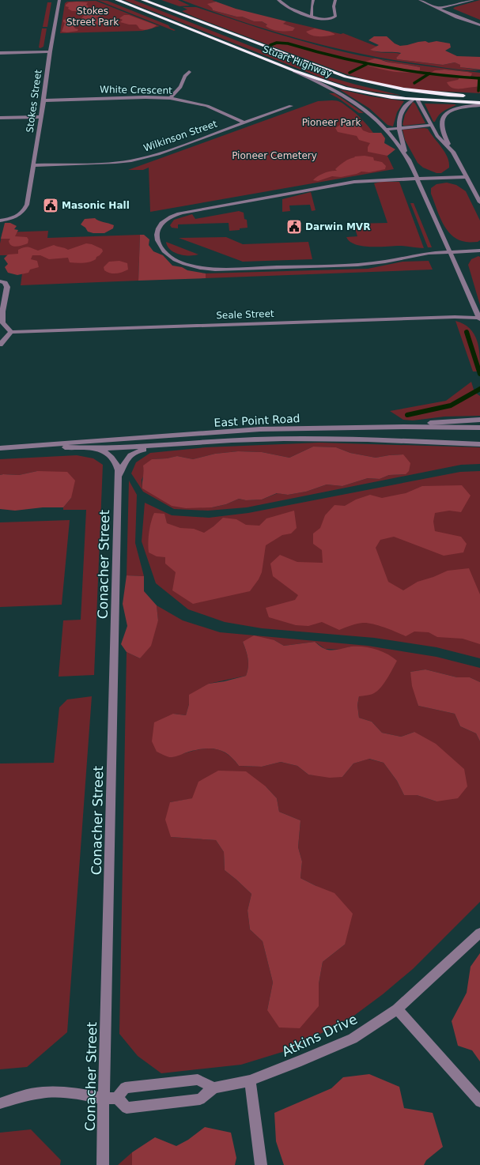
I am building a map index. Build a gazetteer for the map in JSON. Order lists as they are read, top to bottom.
{
  "streets": {
    "highway": ["Stuart Highway"],
    "street": [
      "White Crescent",
      "Stokes Street",
      "Wilkinson Street",
      "Seale Street",
      "East Point Road",
      "Conacher Street",
      "Atkins Drive"
    ]
  },
  "crossings": [
    ["White Crescent", "Stokes Street"],
    ["White Crescent", "Wilkinson Street"],
    ["Stokes Street", "Wilkinson Street"],
    ["East Point Road", "Conacher Street"]
  ],
  "parks": ["Stokes Street Park", "Pioneer Park", "Pioneer Cemetery"],
  "places": {
    "public building": ["Masonic Hall", "Darwin MVR"]
  }
}
